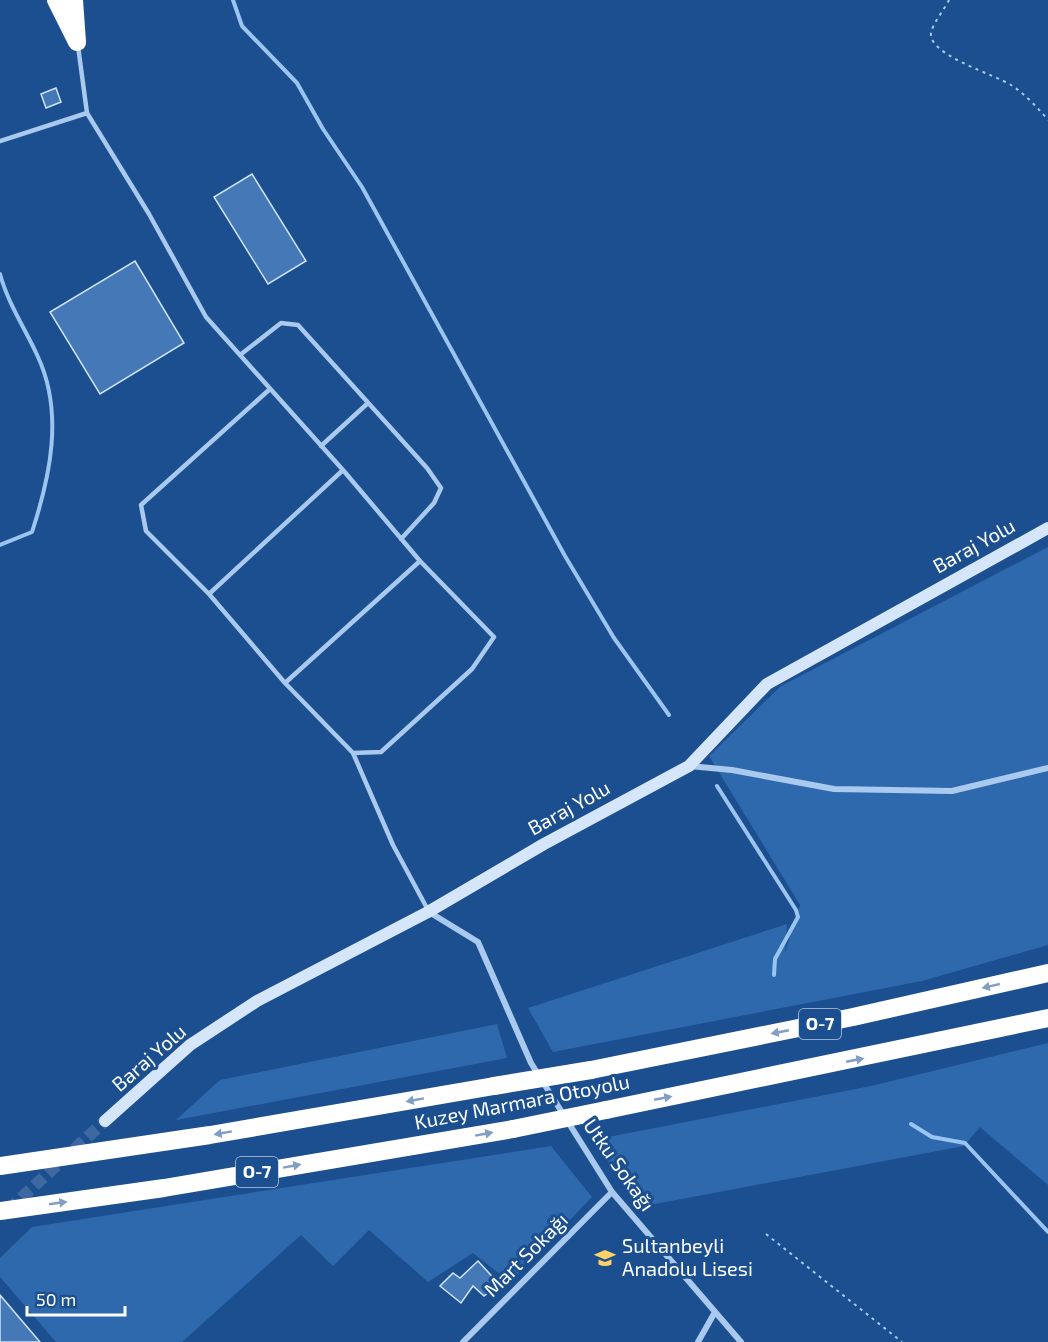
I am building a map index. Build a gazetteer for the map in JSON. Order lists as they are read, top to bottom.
{
  "streets": {
    "highway": ["O-7", "Kuzey Marmara Otoyolu"],
    "street": ["Baraj Yolu", "Utku Sokağı", "Mart Sokağı"]
  },
  "crossings": [
    ["Baraj Yolu", "Utku Sokağı"],
    ["Utku Sokağı", "Mart Sokağı"]
  ],
  "places": {
    "school or university": ["Sultanbeyli Anadolu Lisesi"]
  },
  "scale_bar": "50 m"
}
